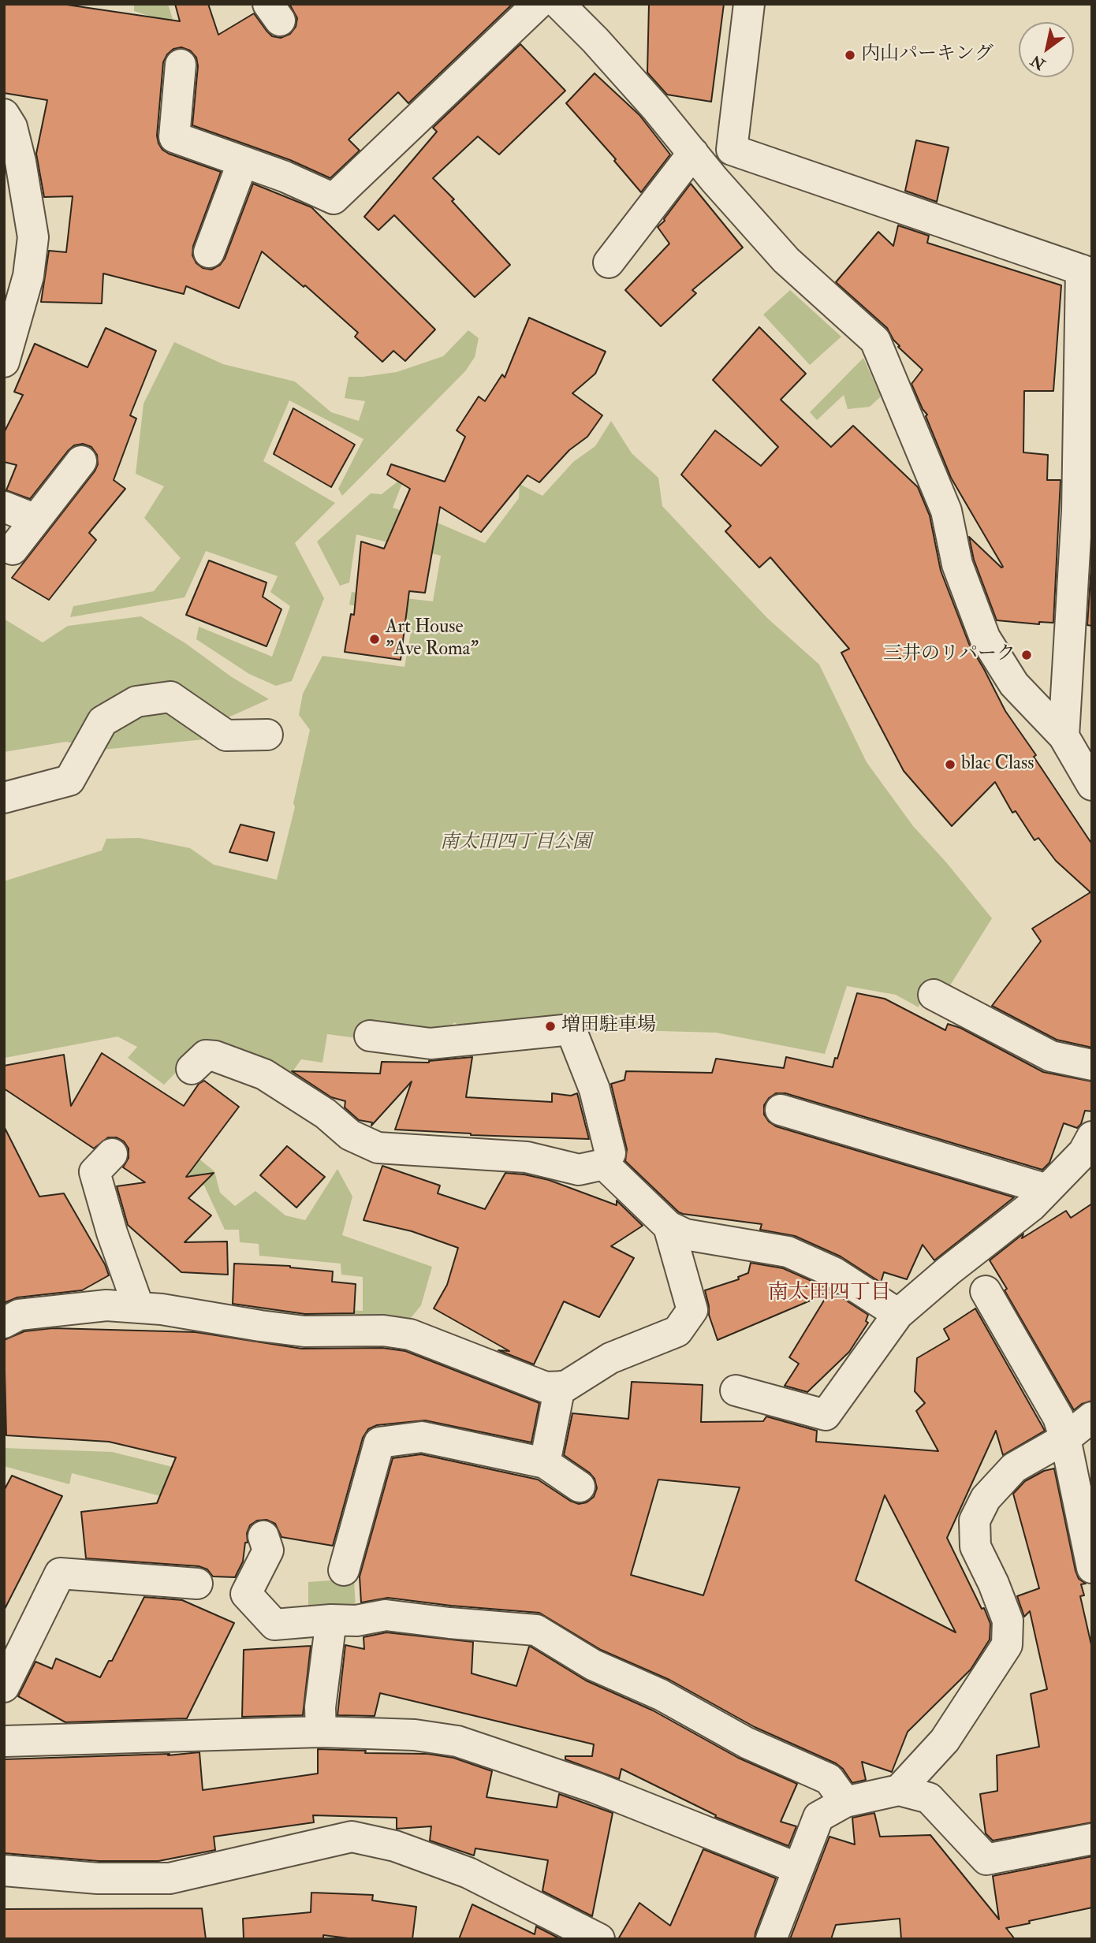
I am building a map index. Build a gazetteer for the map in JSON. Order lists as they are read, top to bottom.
{
  "districts": ["南太田四丁目"],
  "parks": ["南太田四丁目公園"],
  "places": [
    "内山パーキング",
    "Art House \"Ave Roma\"",
    "三井のリパーク",
    "blac Class",
    "増田駐車場"
  ],
  "north": "bottom left"
}
